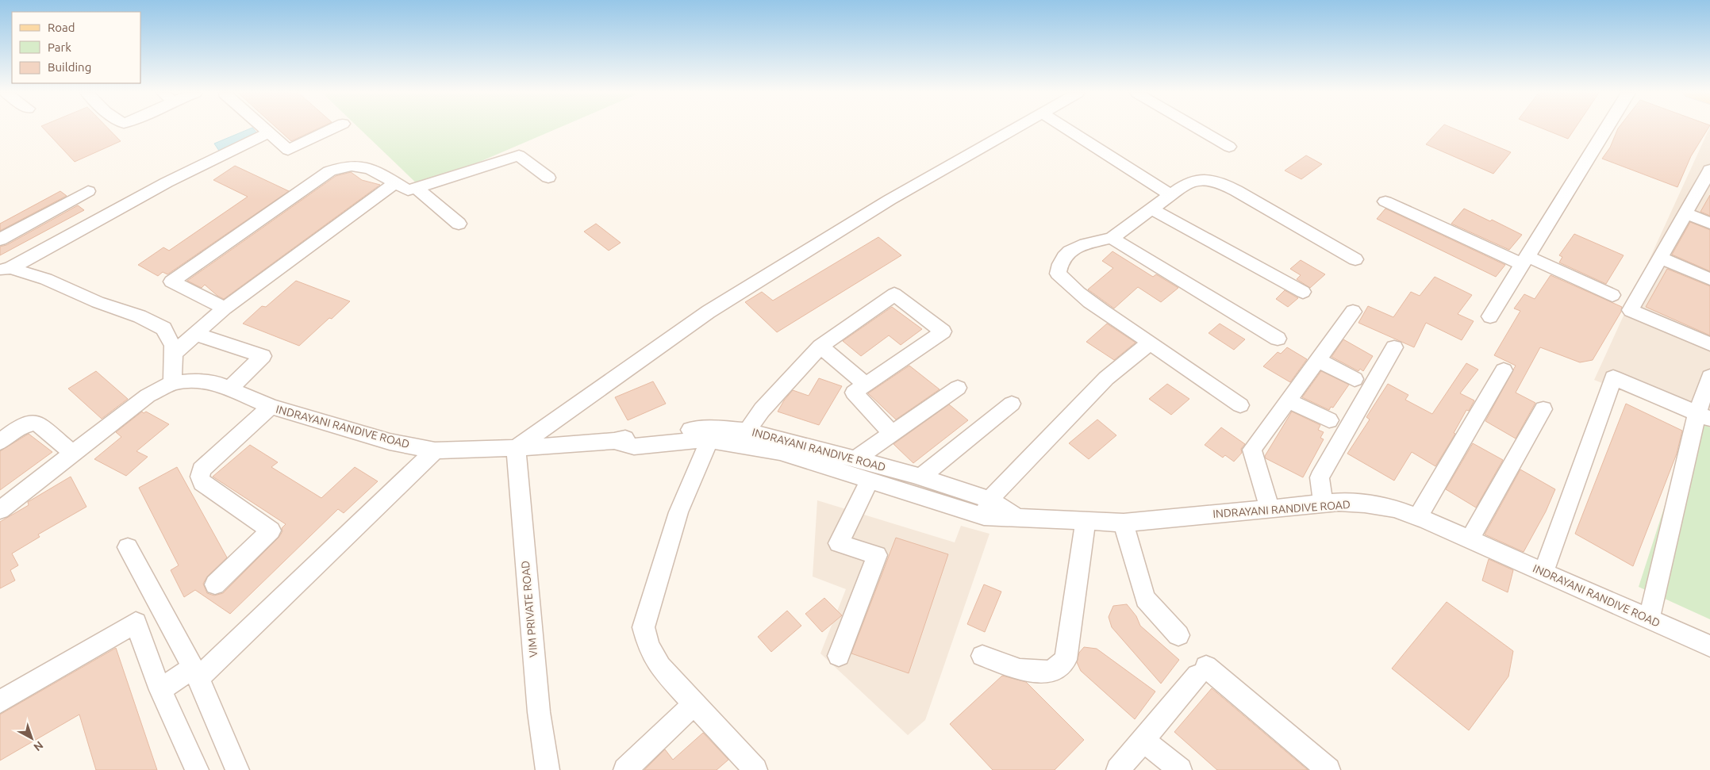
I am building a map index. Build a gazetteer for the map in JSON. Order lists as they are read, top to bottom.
{
  "streets": {
    "street": ["INDRAYANI RANDIVE ROAD", "VIM PRIVATE ROAD"]
  },
  "crossings": [
    ["INDRAYANI RANDIVE ROAD", "VIM PRIVATE ROAD"]
  ],
  "legend": ["Road", "Park", "Building"],
  "north": "bottom right"
}
